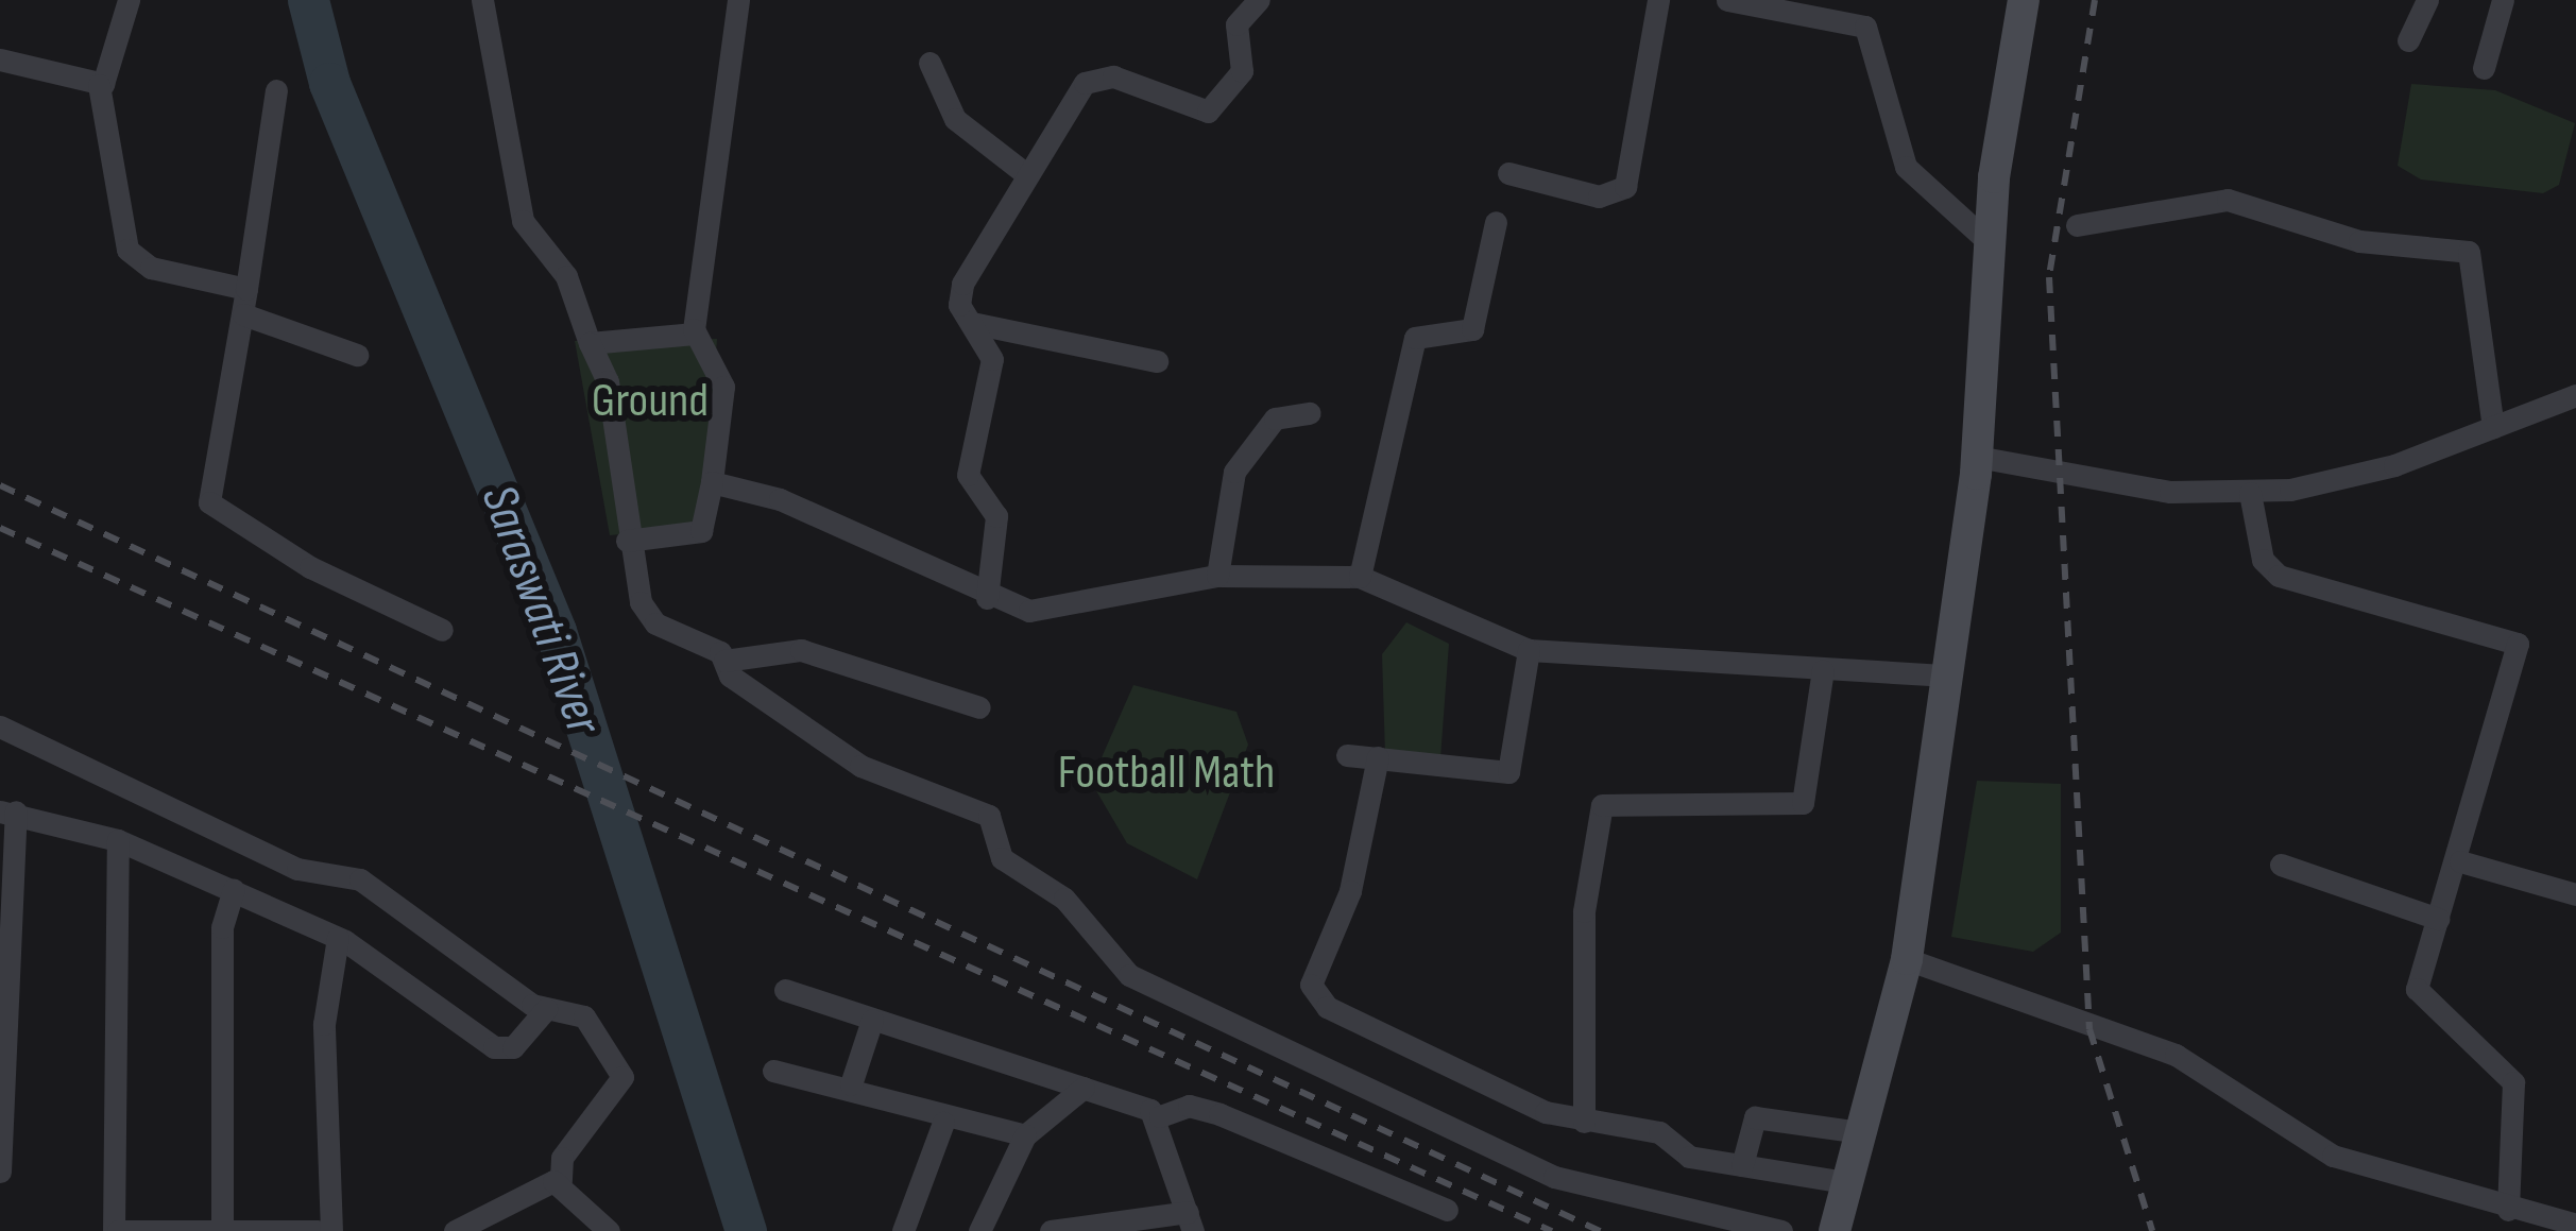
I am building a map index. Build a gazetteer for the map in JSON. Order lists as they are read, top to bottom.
{
  "water": ["Saraswati River"],
  "parks": ["Ground", "Football Math"]
}
